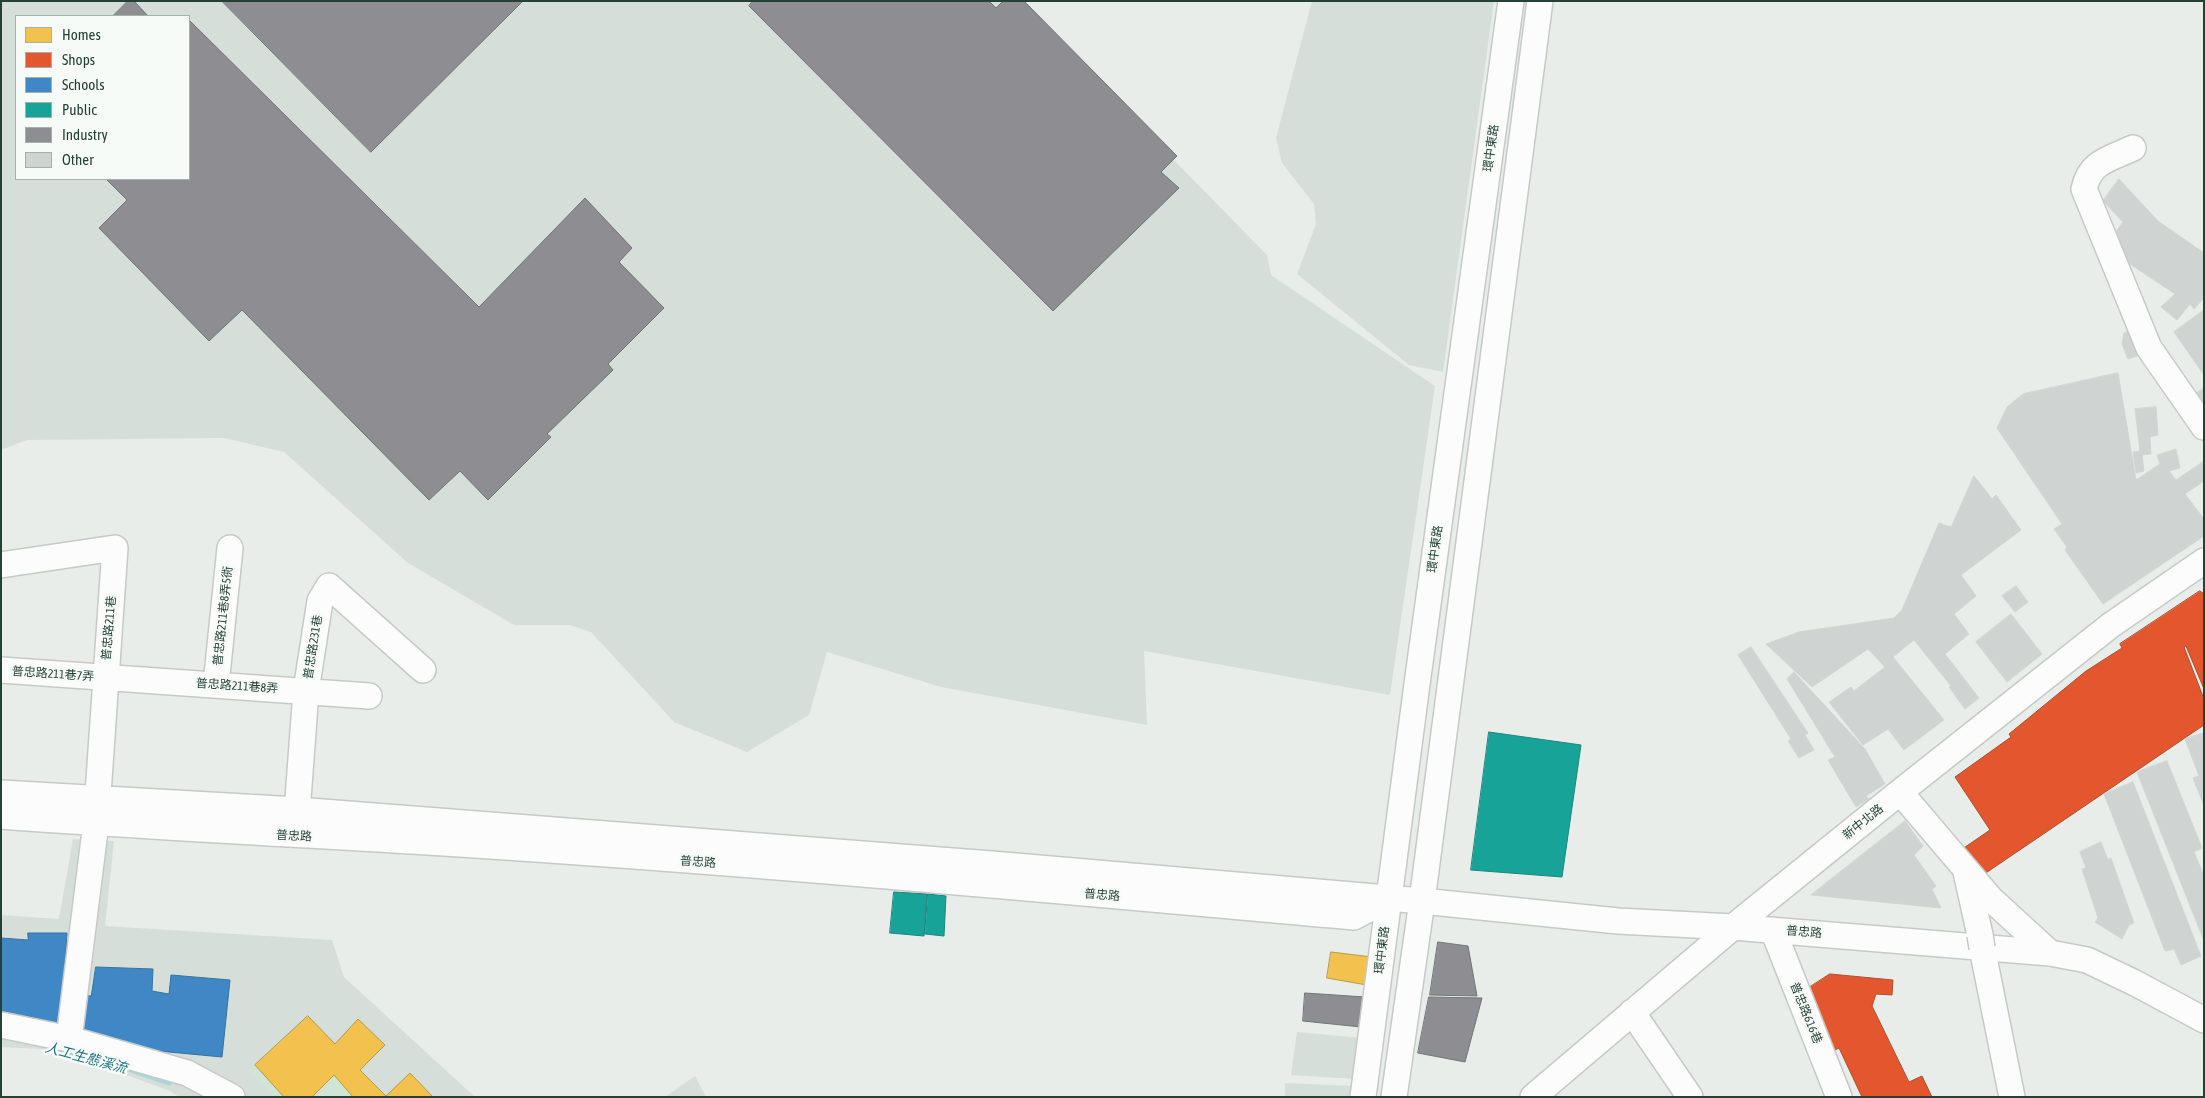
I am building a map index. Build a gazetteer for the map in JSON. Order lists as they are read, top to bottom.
{
  "streets": {
    "street": [
      "環中東路",
      "普忠路211巷8弄5衖",
      "普忠路211巷",
      "普忠路231巷",
      "普忠路211巷7弄",
      "普忠路211巷8弄",
      "新中北路",
      "普忠路",
      "普忠路616巷"
    ]
  },
  "crossings": [
    ["環中東路", "普忠路"],
    ["普忠路211巷8弄5衖", "普忠路211巷8弄"],
    ["普忠路211巷", "普忠路211巷7弄"],
    ["普忠路211巷", "普忠路211巷8弄"],
    ["普忠路211巷", "普忠路"],
    ["普忠路231巷", "普忠路211巷8弄"],
    ["普忠路231巷", "普忠路"],
    ["普忠路211巷7弄", "普忠路211巷8弄"],
    ["新中北路", "普忠路"],
    ["普忠路", "普忠路616巷"]
  ],
  "water": ["人工生態溪流"],
  "legend": [
    "Homes",
    "Shops",
    "Schools",
    "Public",
    "Industry",
    "Other"
  ]
}
